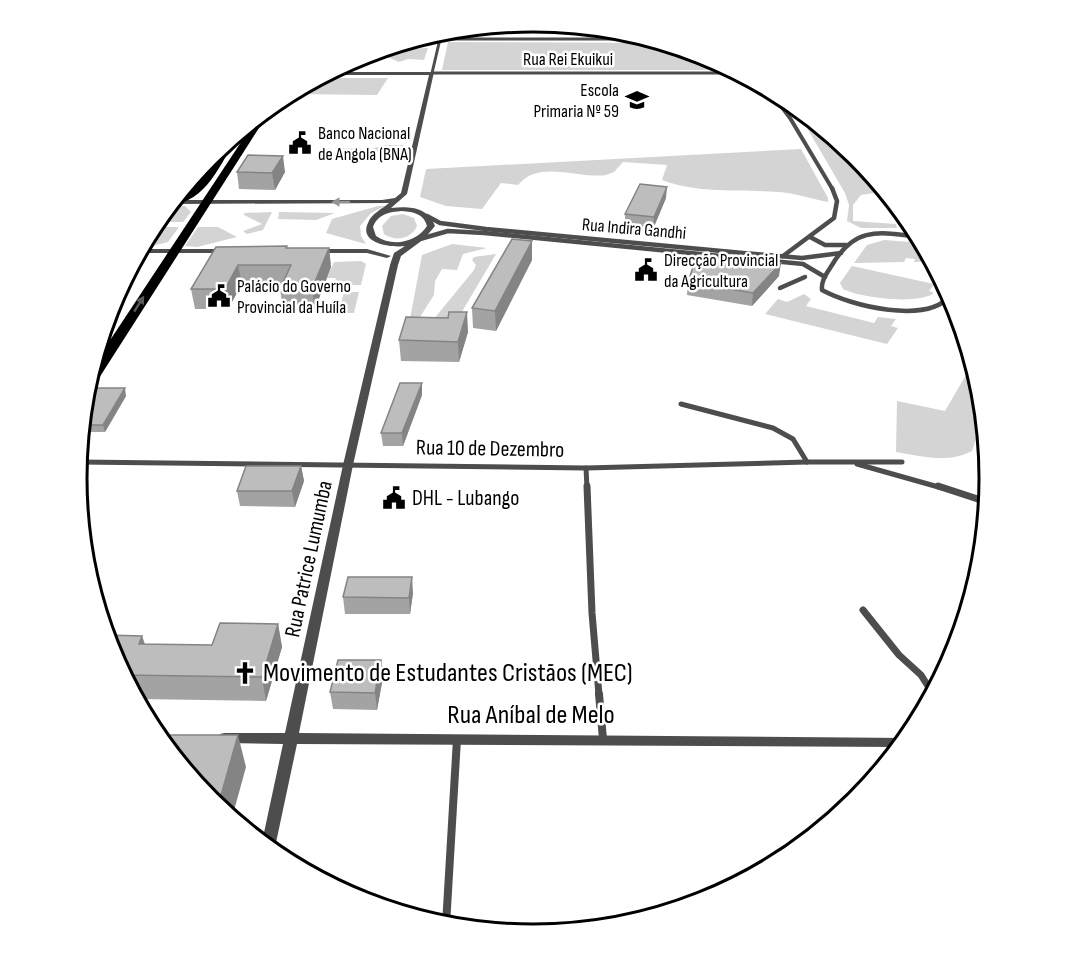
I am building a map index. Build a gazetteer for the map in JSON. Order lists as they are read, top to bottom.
{
  "streets": {
    "street": [
      "Rua Rei Ekuikui",
      "Rua Indira Gandhi",
      "Rua 10 de Dezembro",
      "Rua Patrice Lumumba",
      "Rua Aníbal de Melo"
    ]
  },
  "crossings": [
    ["Rua Indira Gandhi", "Rua Patrice Lumumba"],
    ["Rua 10 de Dezembro", "Rua Patrice Lumumba"],
    ["Rua Patrice Lumumba", "Rua Aníbal de Melo"]
  ],
  "places": {
    "school or university": ["Escola Primaria Nº 59"],
    "public building": [
      "Banco Nacional de Angola (BNA)",
      "Direcção Provincial da Agricultura",
      "Palácio do Governo Provincial da Huíla",
      "DHL - Lubango"
    ],
    "church": ["Movimento de Estudantes Cristãos (MEC)"]
  }
}
